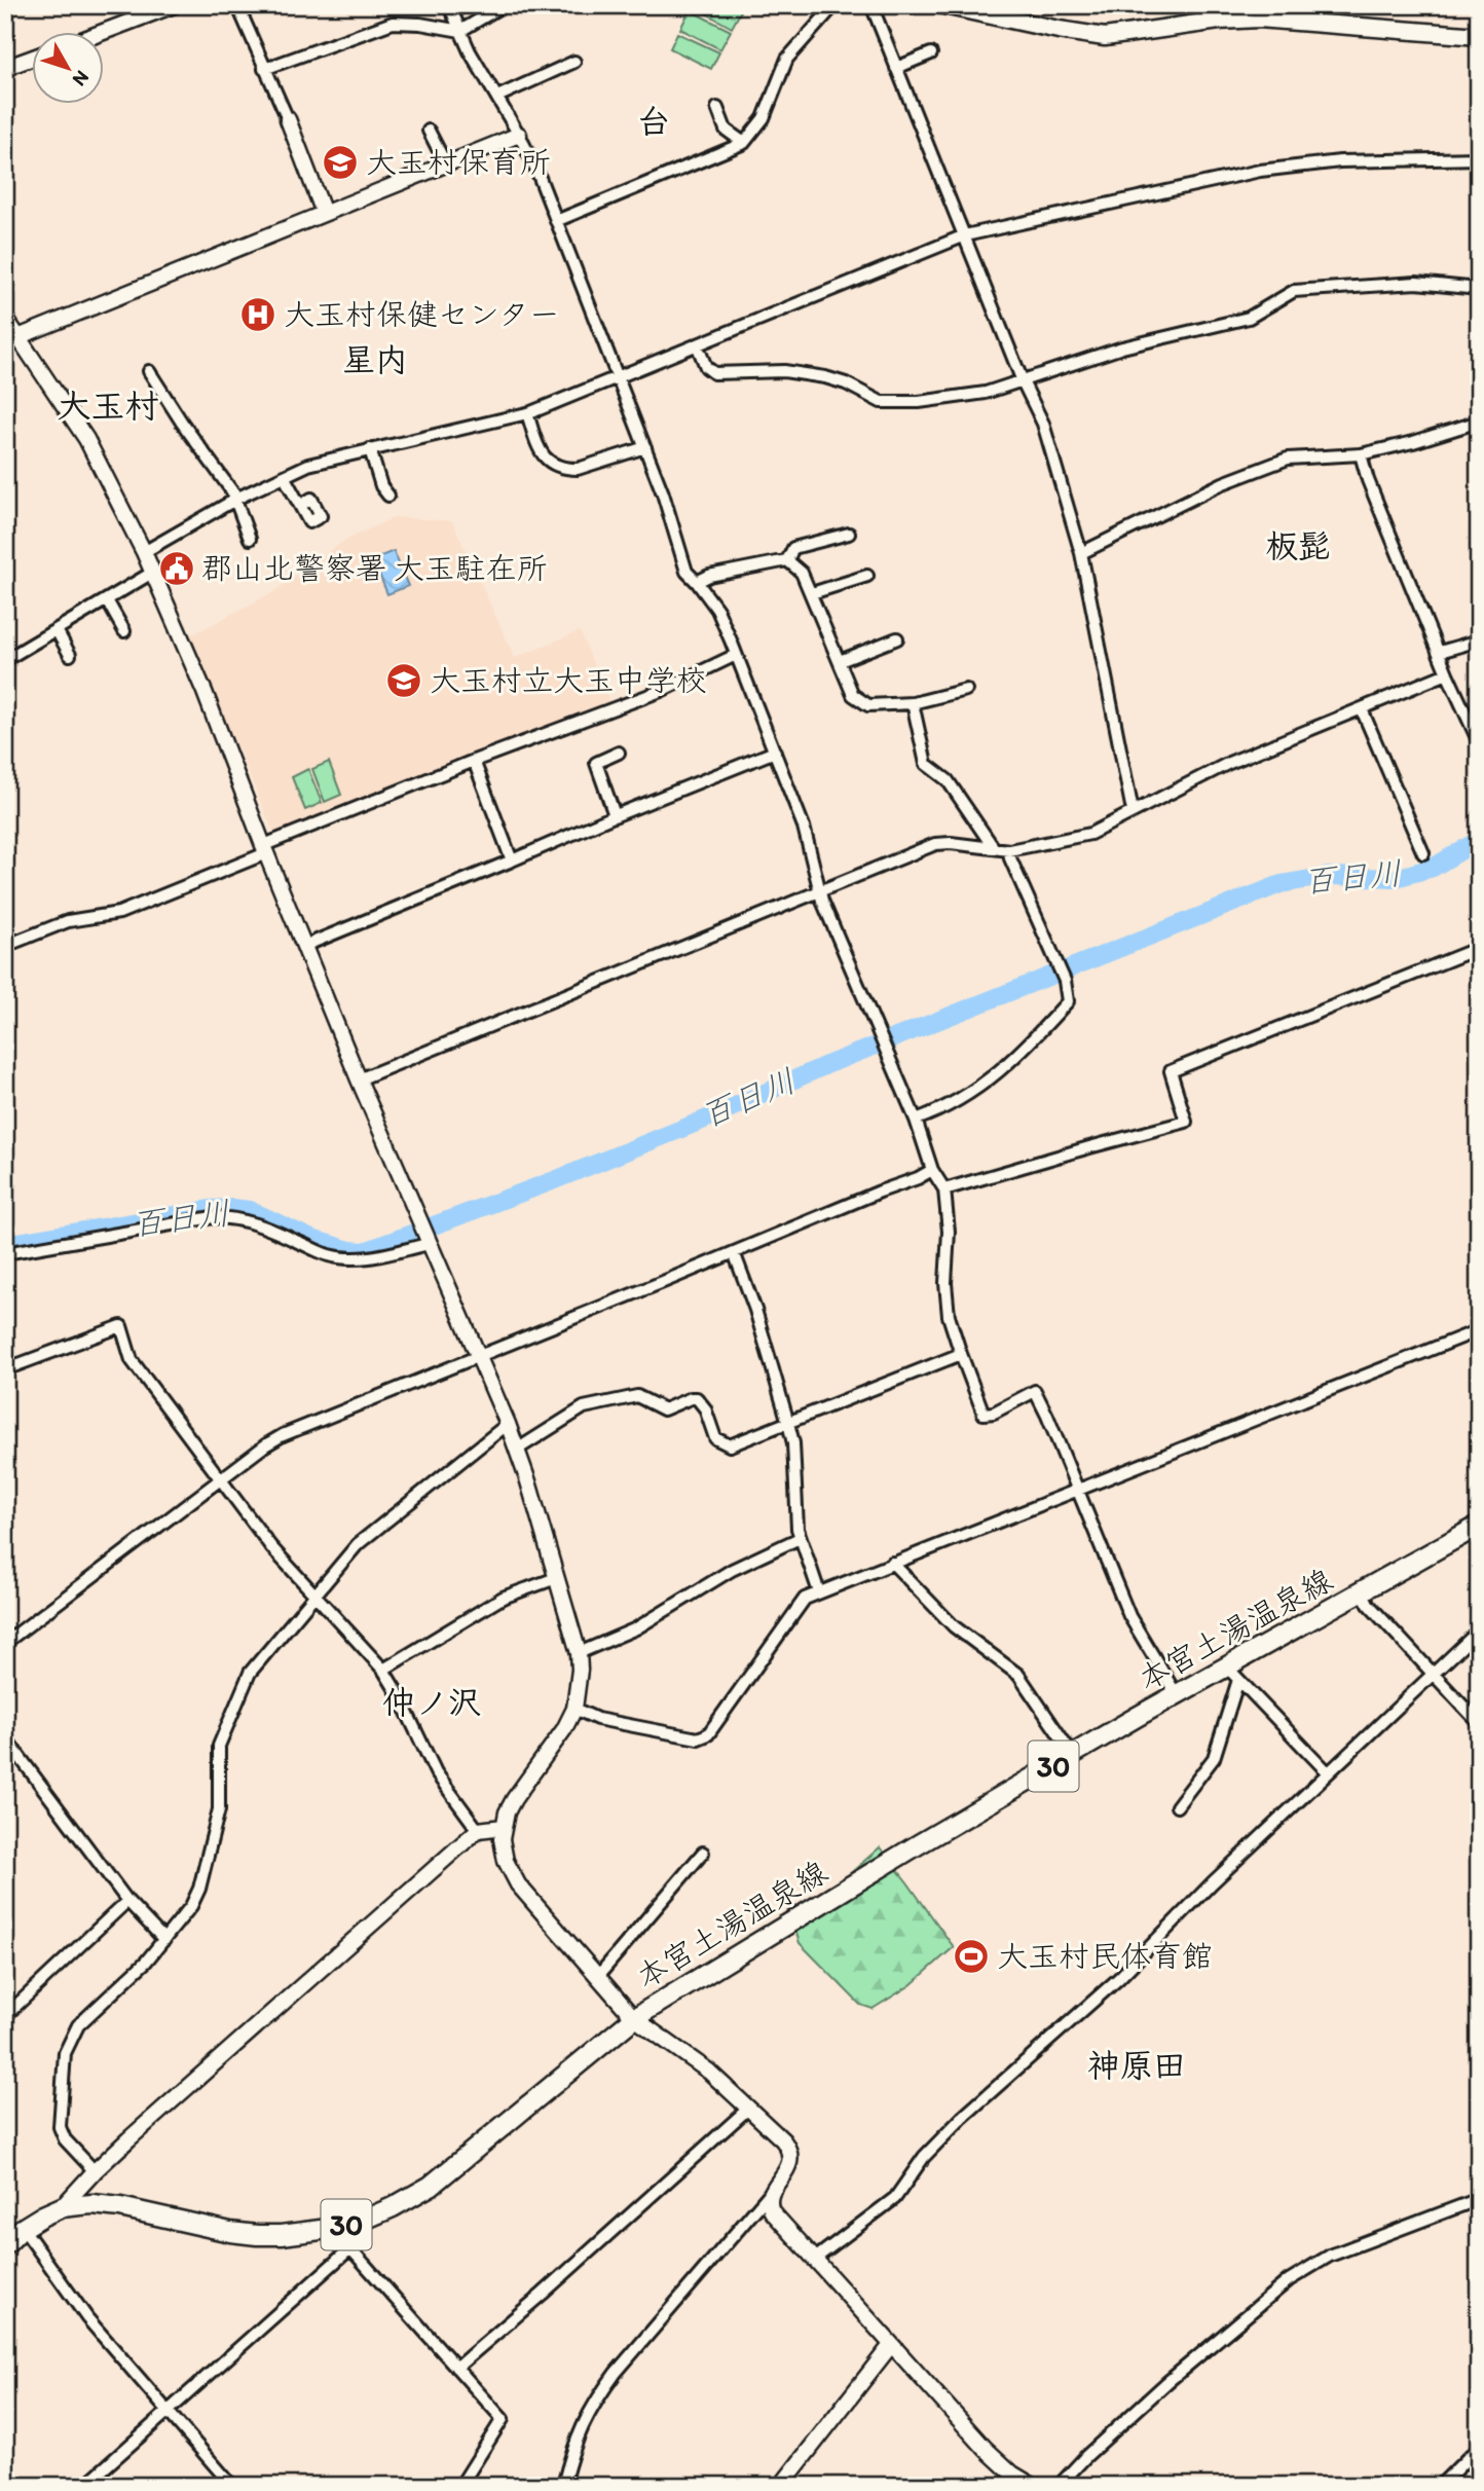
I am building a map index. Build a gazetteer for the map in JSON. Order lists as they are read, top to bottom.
{
  "streets": {
    "main road": ["本宮土湯温泉線", "30"]
  },
  "districts": [
    "台",
    "星内",
    "大玉村",
    "板髭",
    "仲ノ沢",
    "神原田"
  ],
  "water": ["百日川"],
  "places": {
    "school or university": ["大玉村保育所", "大玉村立大玉中学校"],
    "hospital": ["大玉村保健センター"],
    "public building": ["郡山北警察署 大玉駐在所"],
    "sports": ["大玉村民体育館"]
  },
  "north": "bottom right"
}
